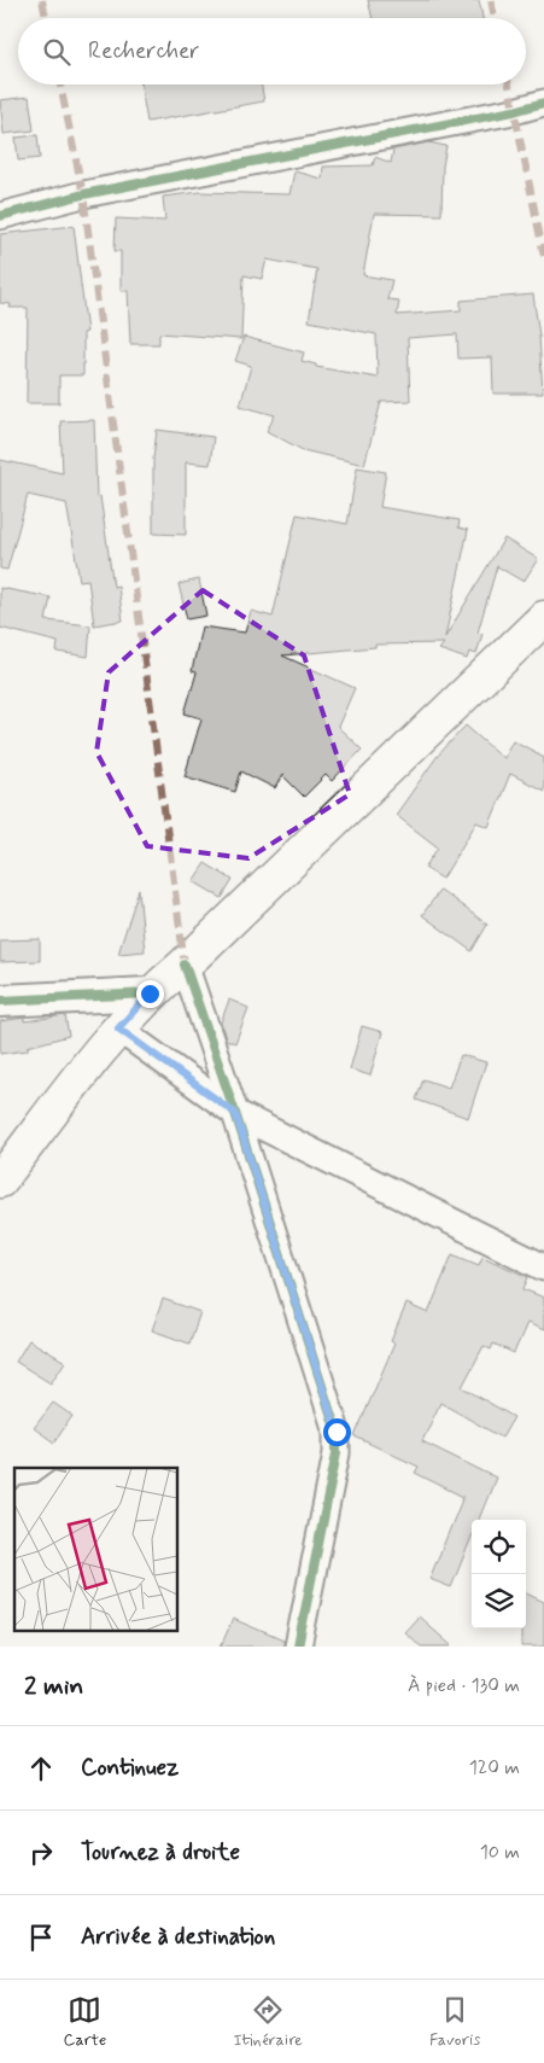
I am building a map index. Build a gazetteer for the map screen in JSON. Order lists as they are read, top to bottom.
{
  "page": {
    "search": "Rechercher",
    "heading": ["2 min", "À pied · 130 m"],
    "list": [
      ["Continuez", "120 m"],
      ["Tournez à droite", "10 m"],
      "Arrivée à destination"
    ],
    "nav": ["Carte", "Itinéraire", "Favoris"]
  }
}
